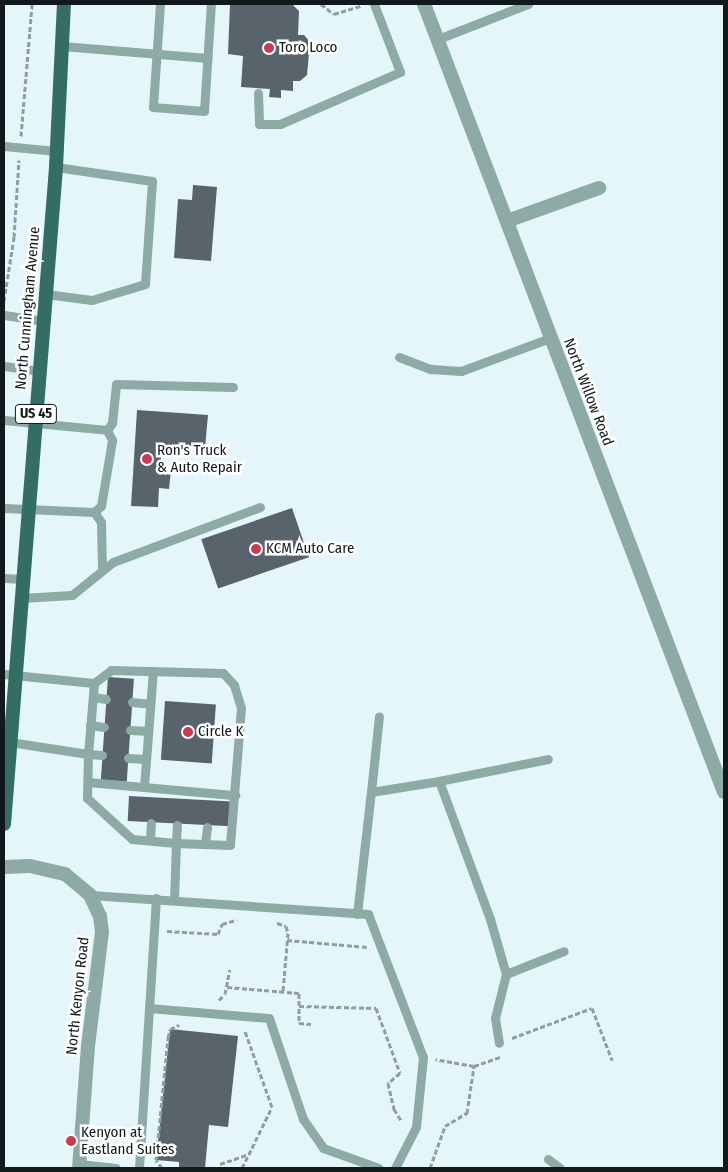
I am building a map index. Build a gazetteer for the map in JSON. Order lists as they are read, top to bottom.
{
  "streets": {
    "main road": ["North Cunningham Avenue", "US 45"],
    "street": ["North Willow Road", "North Kenyon Road"]
  },
  "places": [
    "Toro Loco",
    "Ron's Truck & Auto Repair",
    "KCM Auto Care",
    "Circle K",
    "Kenyon at Eastland Suites"
  ]
}
